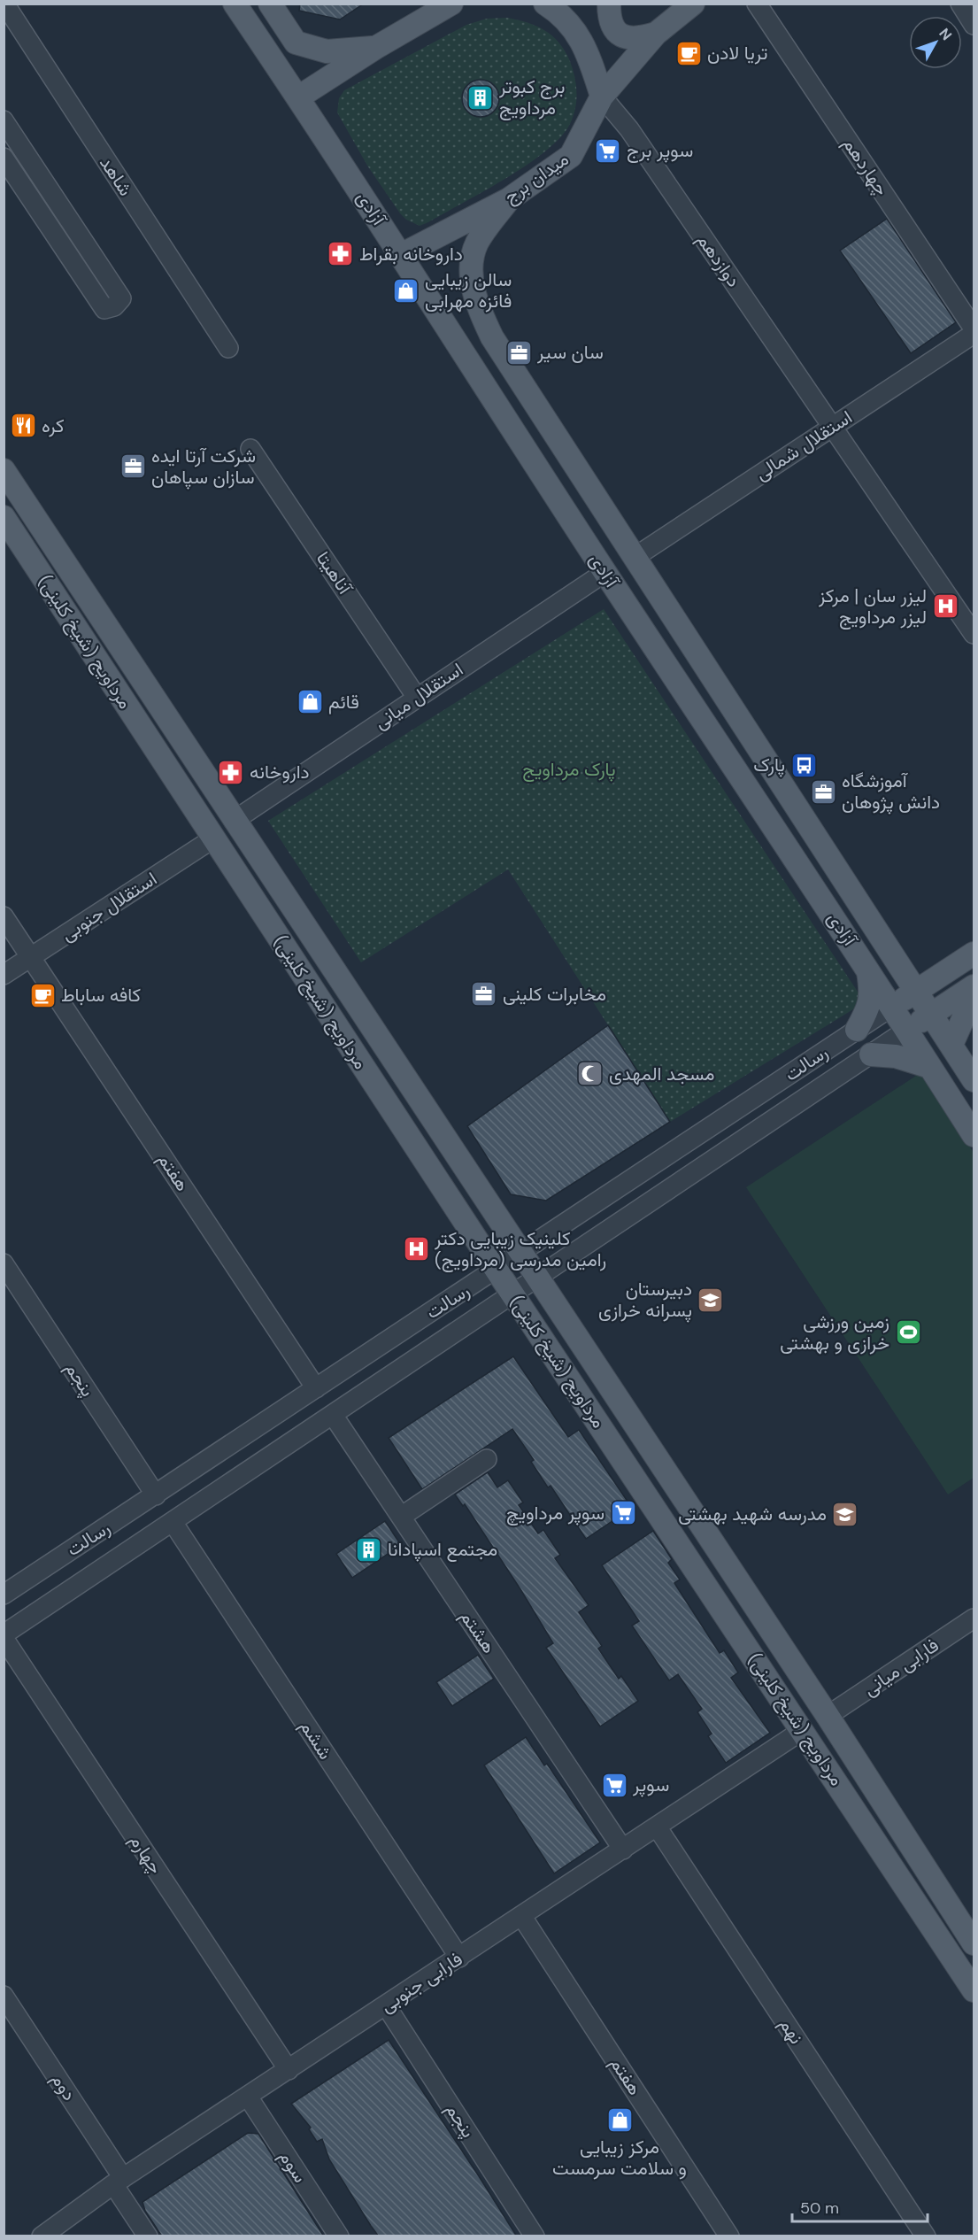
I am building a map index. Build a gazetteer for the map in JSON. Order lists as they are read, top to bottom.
{
  "streets": {
    "main road": [
      "میدان برج",
      "آزادی",
      "مرداویج (شیخ کلینی)",
      "رسالت"
    ],
    "street": [
      "چهاردهم",
      "شاهد",
      "دوازدهم",
      "استقلال شمالی",
      "آناهیتا",
      "استقلال میانی",
      "استقلال جنوبی",
      "هفتم",
      "پنجم",
      "هشتم",
      "فارابی میانی",
      "ششم",
      "چهارم",
      "فارابی جنوبی",
      "نهم",
      "دوم",
      "سوم"
    ]
  },
  "crossings": [
    ["میدان برج", "آزادی"],
    ["میدان برج", "دوازدهم"],
    ["آزادی", "استقلال شمالی"],
    ["آزادی", "استقلال میانی"],
    ["آزادی", "رسالت"],
    ["دوازدهم", "استقلال شمالی"],
    ["آناهیتا", "استقلال میانی"],
    ["مرداویج (شیخ کلینی)", "استقلال میانی"],
    ["مرداویج (شیخ کلینی)", "استقلال جنوبی"],
    ["مرداویج (شیخ کلینی)", "رسالت"],
    ["مرداویج (شیخ کلینی)", "فارابی میانی"],
    ["مرداویج (شیخ کلینی)", "فارابی جنوبی"],
    ["استقلال جنوبی", "هفتم"],
    ["رسالت", "هفتم"],
    ["رسالت", "پنجم"],
    ["رسالت", "هشتم"],
    ["رسالت", "ششم"],
    ["رسالت", "چهارم"],
    ["هفتم", "فارابی جنوبی"],
    ["پنجم", "فارابی جنوبی"],
    ["هشتم", "فارابی جنوبی"],
    ["ششم", "فارابی جنوبی"],
    ["چهارم", "فارابی جنوبی"],
    ["فارابی جنوبی", "نهم"],
    ["فارابی جنوبی", "دوم"],
    ["فارابی جنوبی", "سوم"]
  ],
  "parks": ["پارک مرداویج"],
  "places": {
    "cafe": ["تریا لادن", "کافه ساباط"],
    "building": ["برج کبوتر مرداویج", "مجتمع اسپادانا"],
    "supermarket": ["سوپر برج", "سوپر مرداویچ", "سوپر"],
    "pharmacy": ["داروخانه بقراط", "داروخانه"],
    "shop": ["سالن زیبایی فائزه مهرابی", "قائم", "مرکز زیبایی و سلامت سرمست"],
    "office": [
      "سان سیر",
      "شرکت آرتا ایده سازان سپاهان",
      "آموزشگاه دانش پژوهان",
      "مخابرات کلینی"
    ],
    "restaurant": ["کره"],
    "hospital": ["لیزر سان | مرکز لیزر مرداویج", "کلینیک زیبایی دکتر رامین مدرسی (مرداویج)"],
    "bus stop": ["پارک"],
    "mosque": ["مسجد المهدی"],
    "school or university": ["دبیرستان پسرانه خرازی", "مدرسه شهید بهشتی"],
    "sports": ["زمین ورزشی خرازی و بهشتی"]
  },
  "scale_bar": "50 m",
  "north": "top right"
}
